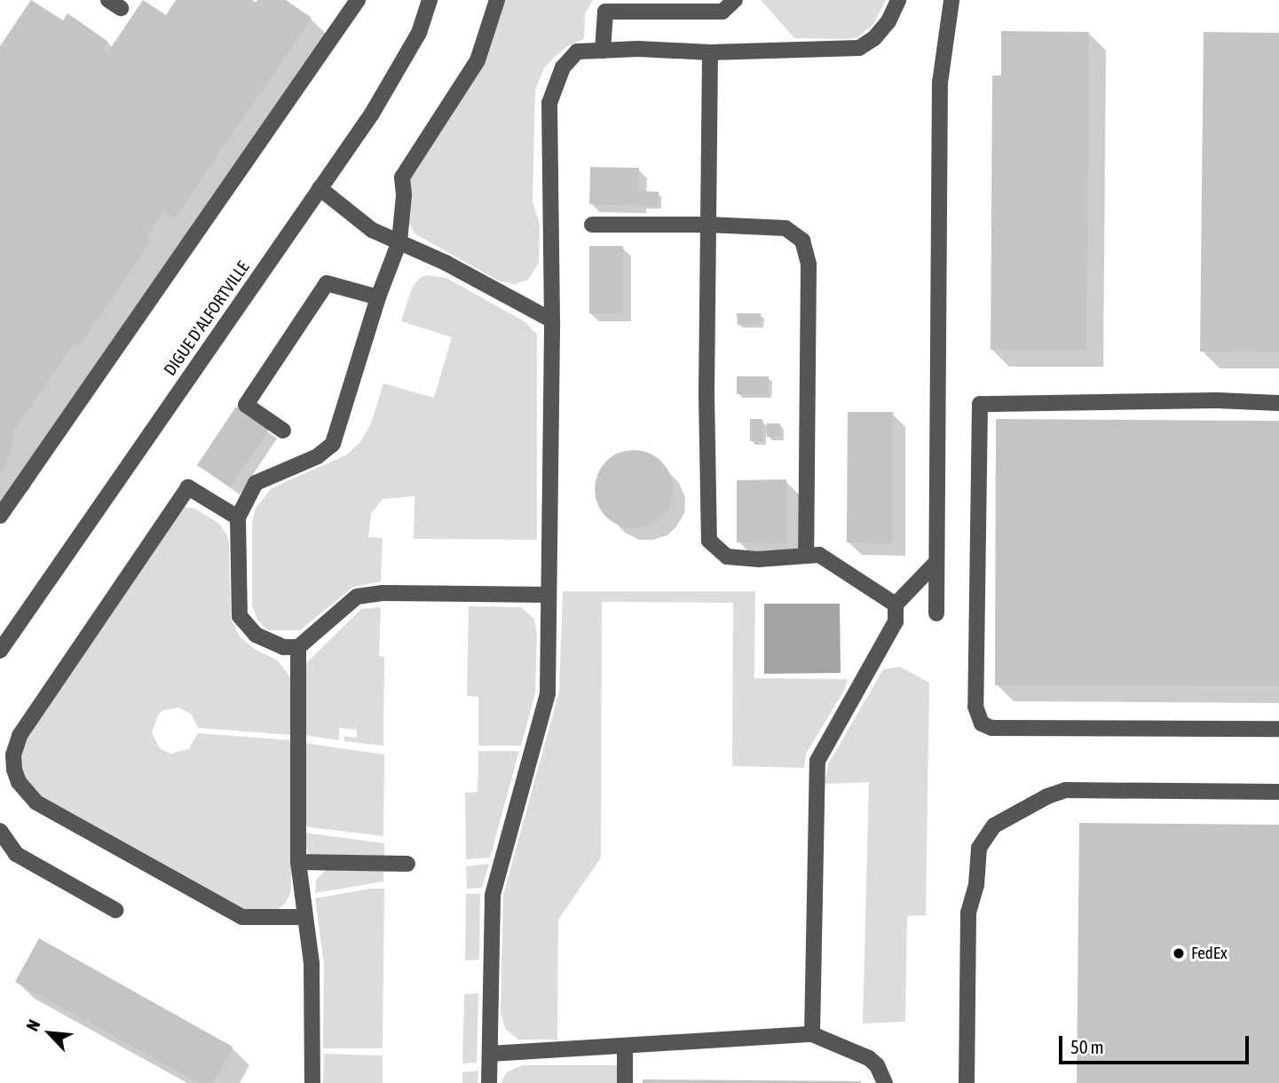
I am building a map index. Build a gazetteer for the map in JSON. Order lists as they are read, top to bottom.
{
  "streets": {
    "street": ["DIGUE D'ALFORTVILLE"]
  },
  "places": ["FedEx"],
  "scale_bar": "50 m",
  "north": "top left"
}
